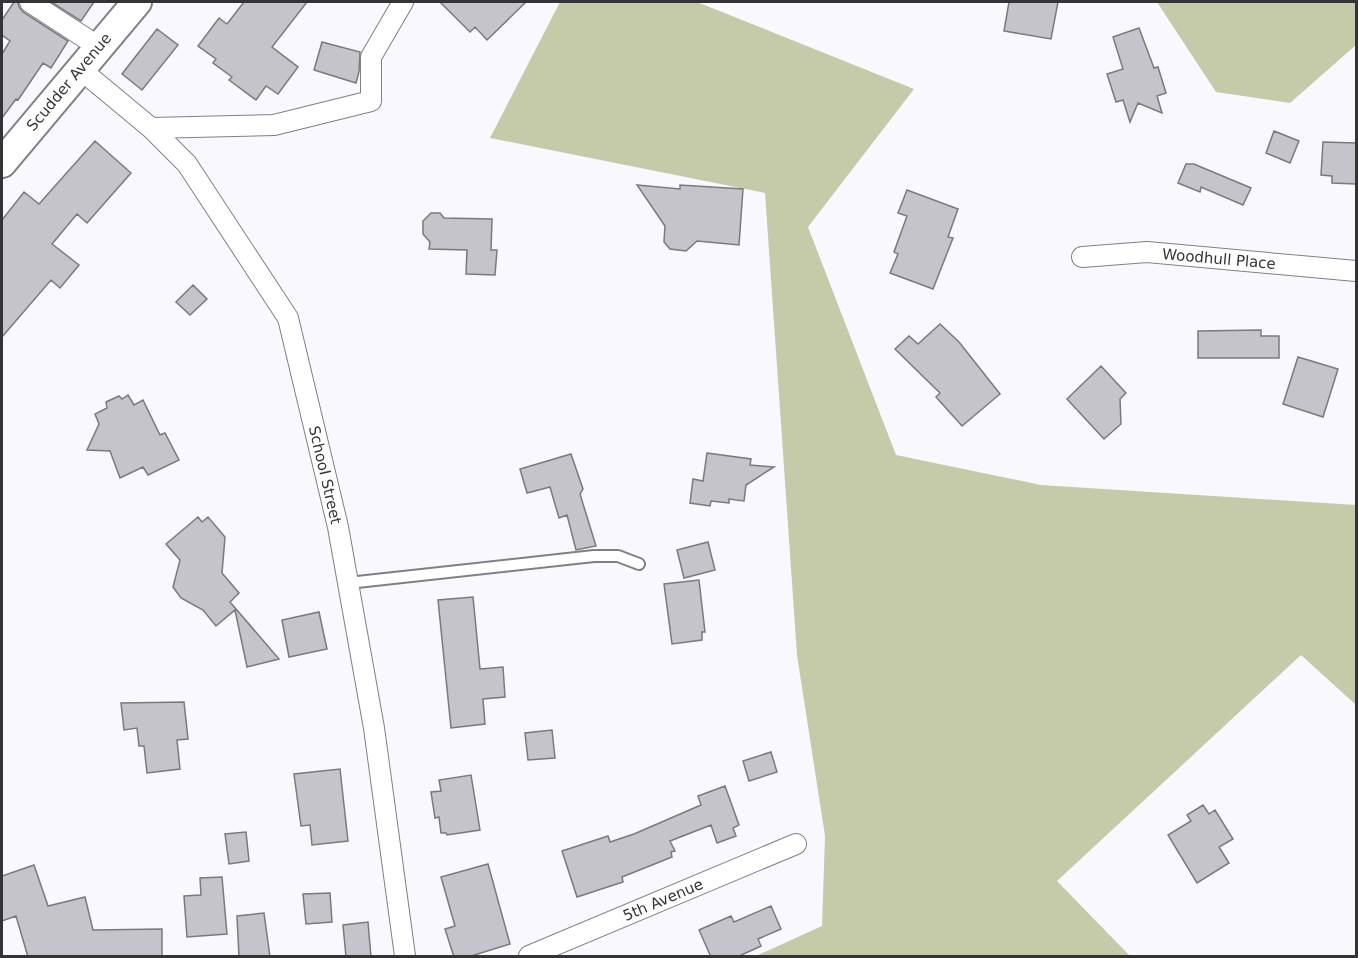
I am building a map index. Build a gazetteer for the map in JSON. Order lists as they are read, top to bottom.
{
  "streets": {
    "street": [
      "Scudder Avenue",
      "Woodhull Place",
      "School Street",
      "5th Avenue"
    ]
  },
  "crossings": [
    ["Scudder Avenue", "School Street"]
  ]
}
